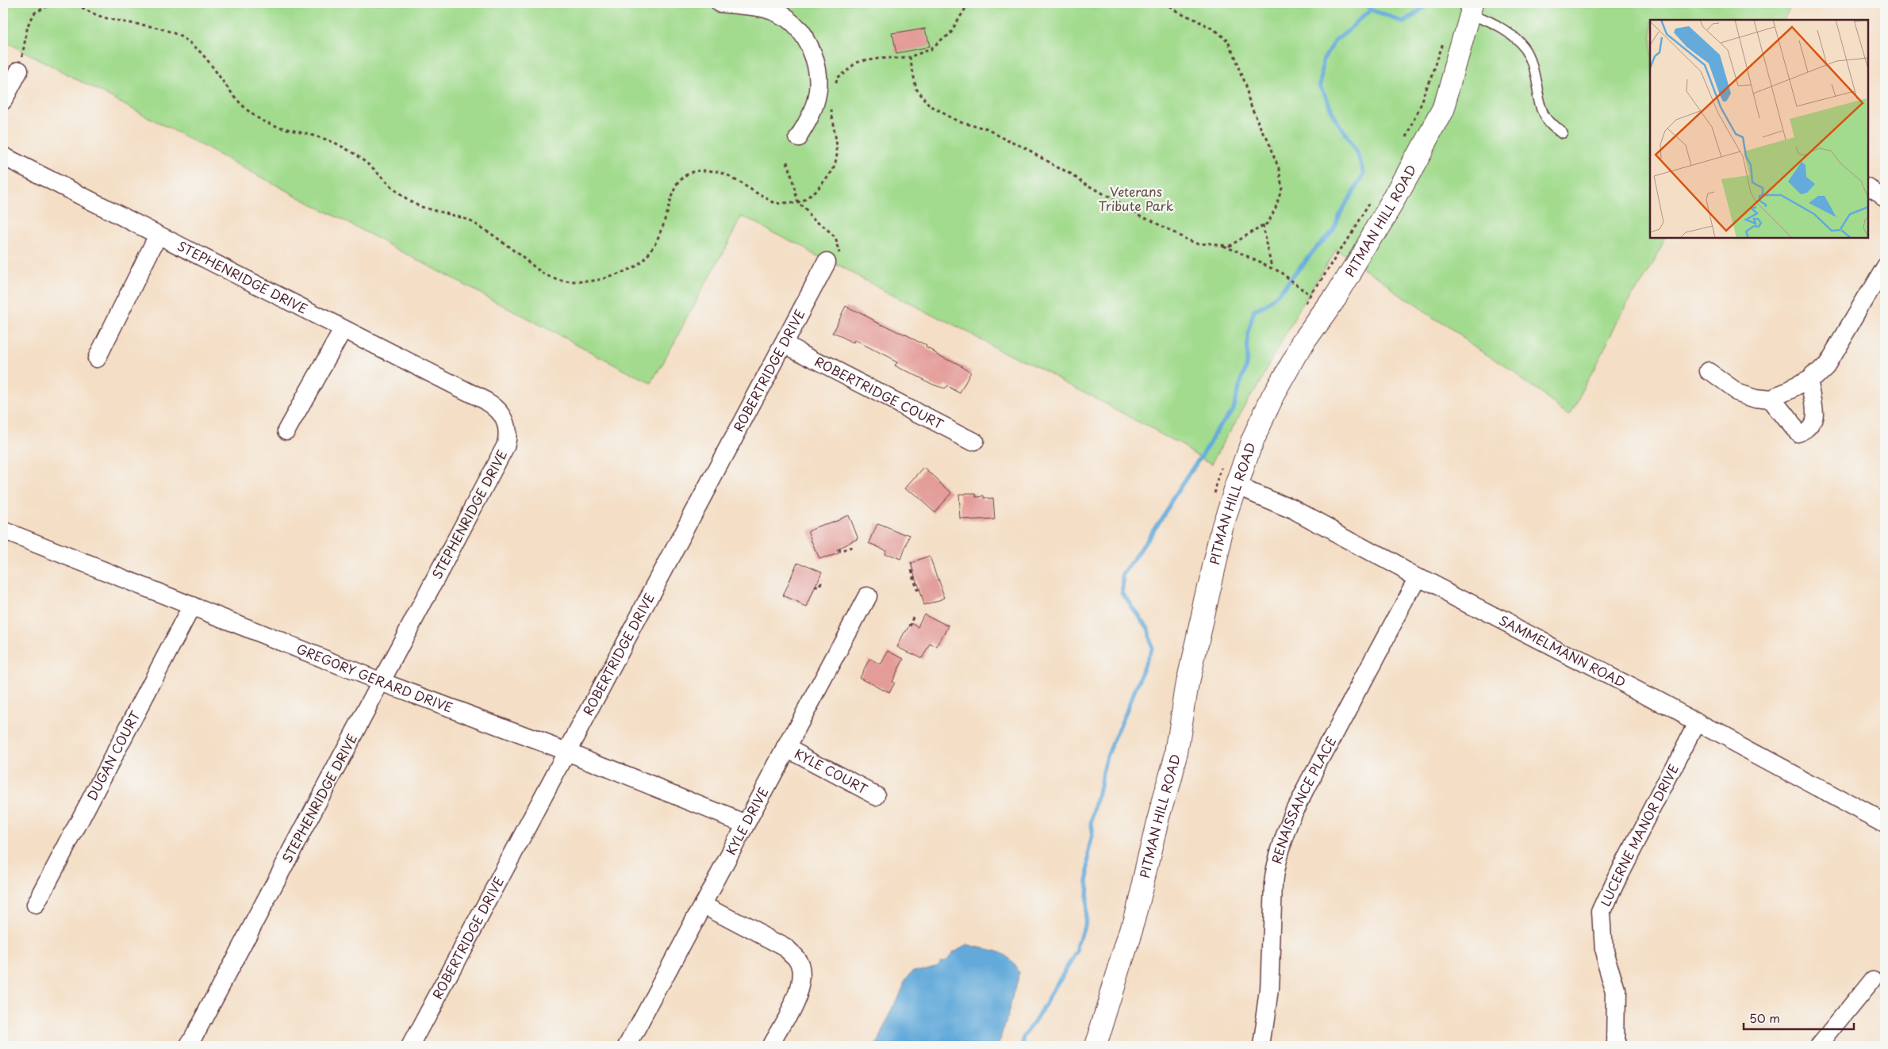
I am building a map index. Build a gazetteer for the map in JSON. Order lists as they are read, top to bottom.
{
  "streets": {
    "main road": ["PITMAN HILL ROAD"],
    "street": [
      "STEPHENRIDGE DRIVE",
      "ROBERTRIDGE DRIVE",
      "ROBERTRIDGE COURT",
      "SAMMELMANN ROAD",
      "GREGORY GERARD DRIVE",
      "DUGAN COURT",
      "KYLE COURT",
      "RENAISSANCE PLACE",
      "KYLE DRIVE",
      "LUCERNE MANOR DRIVE"
    ]
  },
  "crossings": [
    ["PITMAN HILL ROAD", "SAMMELMANN ROAD"],
    ["STEPHENRIDGE DRIVE", "GREGORY GERARD DRIVE"],
    ["ROBERTRIDGE DRIVE", "ROBERTRIDGE COURT"],
    ["ROBERTRIDGE DRIVE", "GREGORY GERARD DRIVE"],
    ["SAMMELMANN ROAD", "RENAISSANCE PLACE"],
    ["SAMMELMANN ROAD", "LUCERNE MANOR DRIVE"],
    ["GREGORY GERARD DRIVE", "DUGAN COURT"],
    ["GREGORY GERARD DRIVE", "KYLE DRIVE"],
    ["KYLE COURT", "KYLE DRIVE"]
  ],
  "parks": ["Veterans Tribute Park"],
  "scale_bar": "50 m"
}
